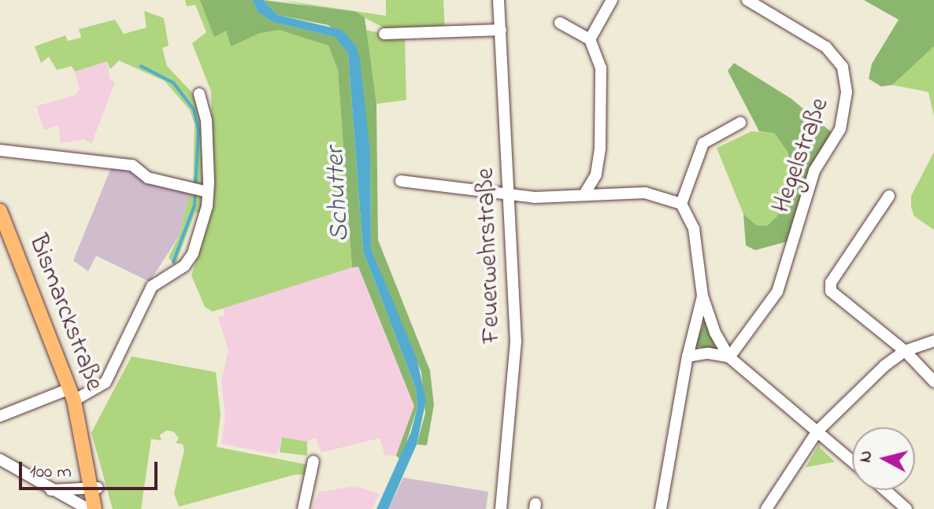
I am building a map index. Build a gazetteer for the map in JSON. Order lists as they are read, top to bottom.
{
  "streets": {
    "main road": ["Bismarckstraße"],
    "street": ["Hegelstraße", "Feuerwehrstraße"]
  },
  "water": ["Schutter"],
  "scale_bar": "100 m",
  "north": "left"
}
